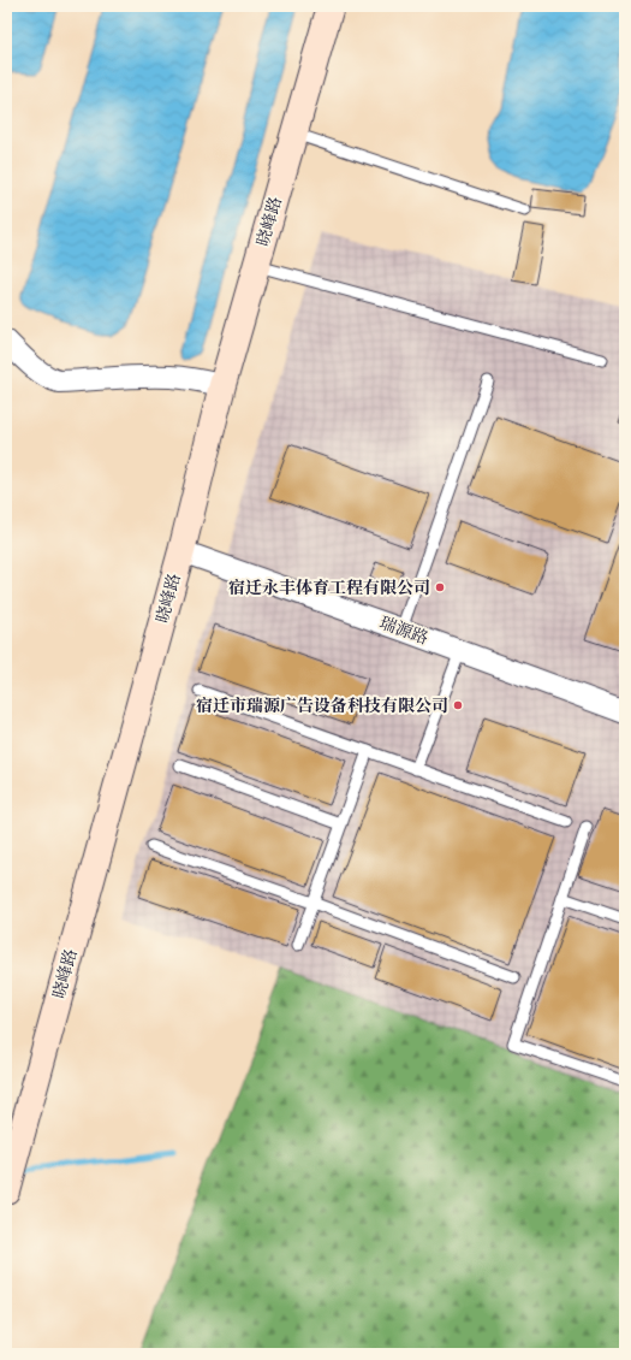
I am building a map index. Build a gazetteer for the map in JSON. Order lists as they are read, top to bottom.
{
  "streets": {
    "street": ["晓峰路", "瑞源路"]
  },
  "crossings": [
    ["晓峰路", "瑞源路"]
  ],
  "places": ["宿迁永丰体育工程有限公司", "宿迁市瑞源广告设备科技有限公司"]
}
